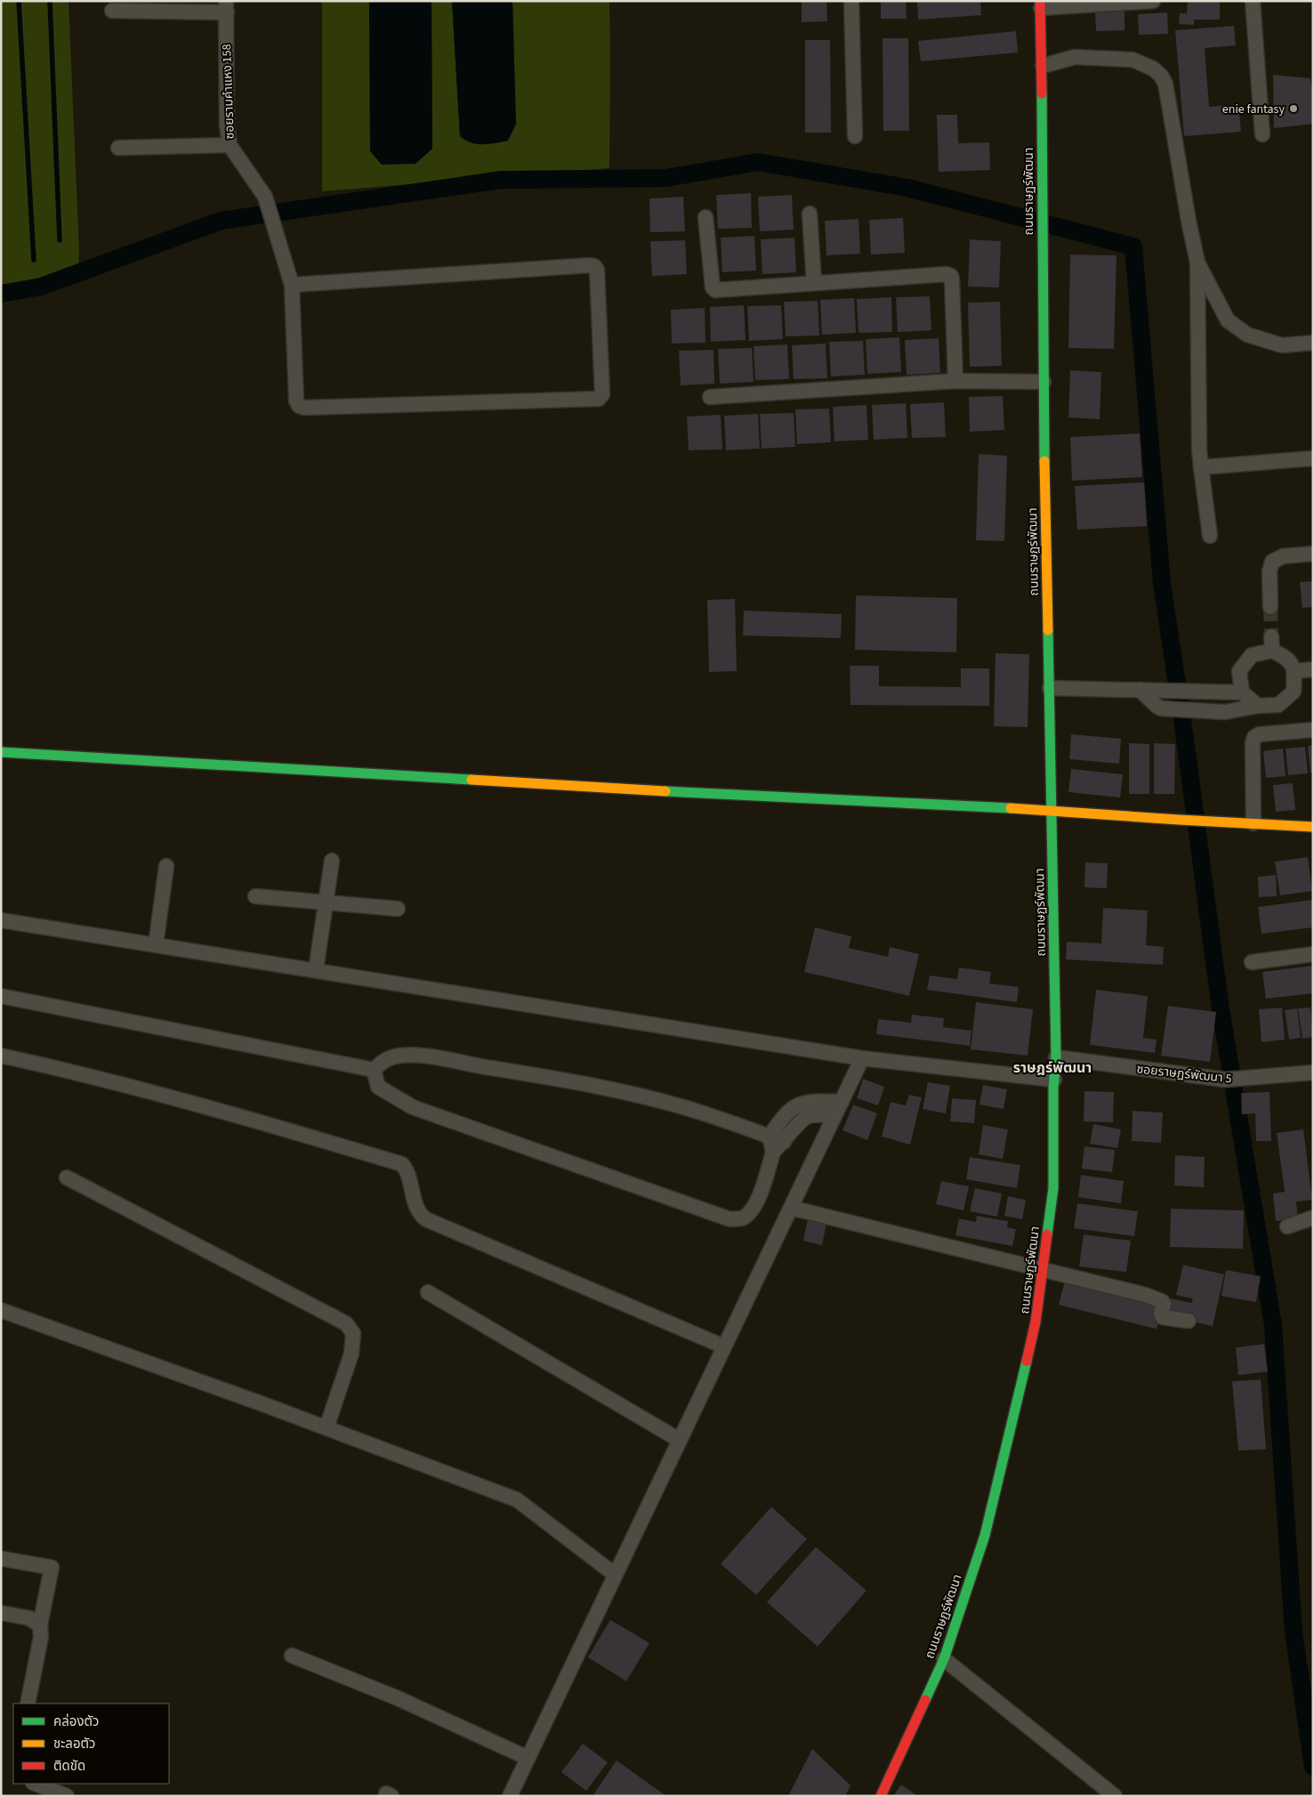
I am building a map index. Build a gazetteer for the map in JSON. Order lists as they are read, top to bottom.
{
  "streets": {
    "street": ["ซอยรามคำแหง 158", "ถนนราษฏร์พัฒนา", "ซอยราษฎร์พัฒนา 5"]
  },
  "crossings": [
    ["ถนนราษฏร์พัฒนา", "ซอยราษฎร์พัฒนา 5"]
  ],
  "districts": ["ราษฎร์พัฒนา"],
  "places": ["enie fantasy"],
  "legend": ["คล่องตัว", "ชะลอตัว", "ติดขัด"]
}
